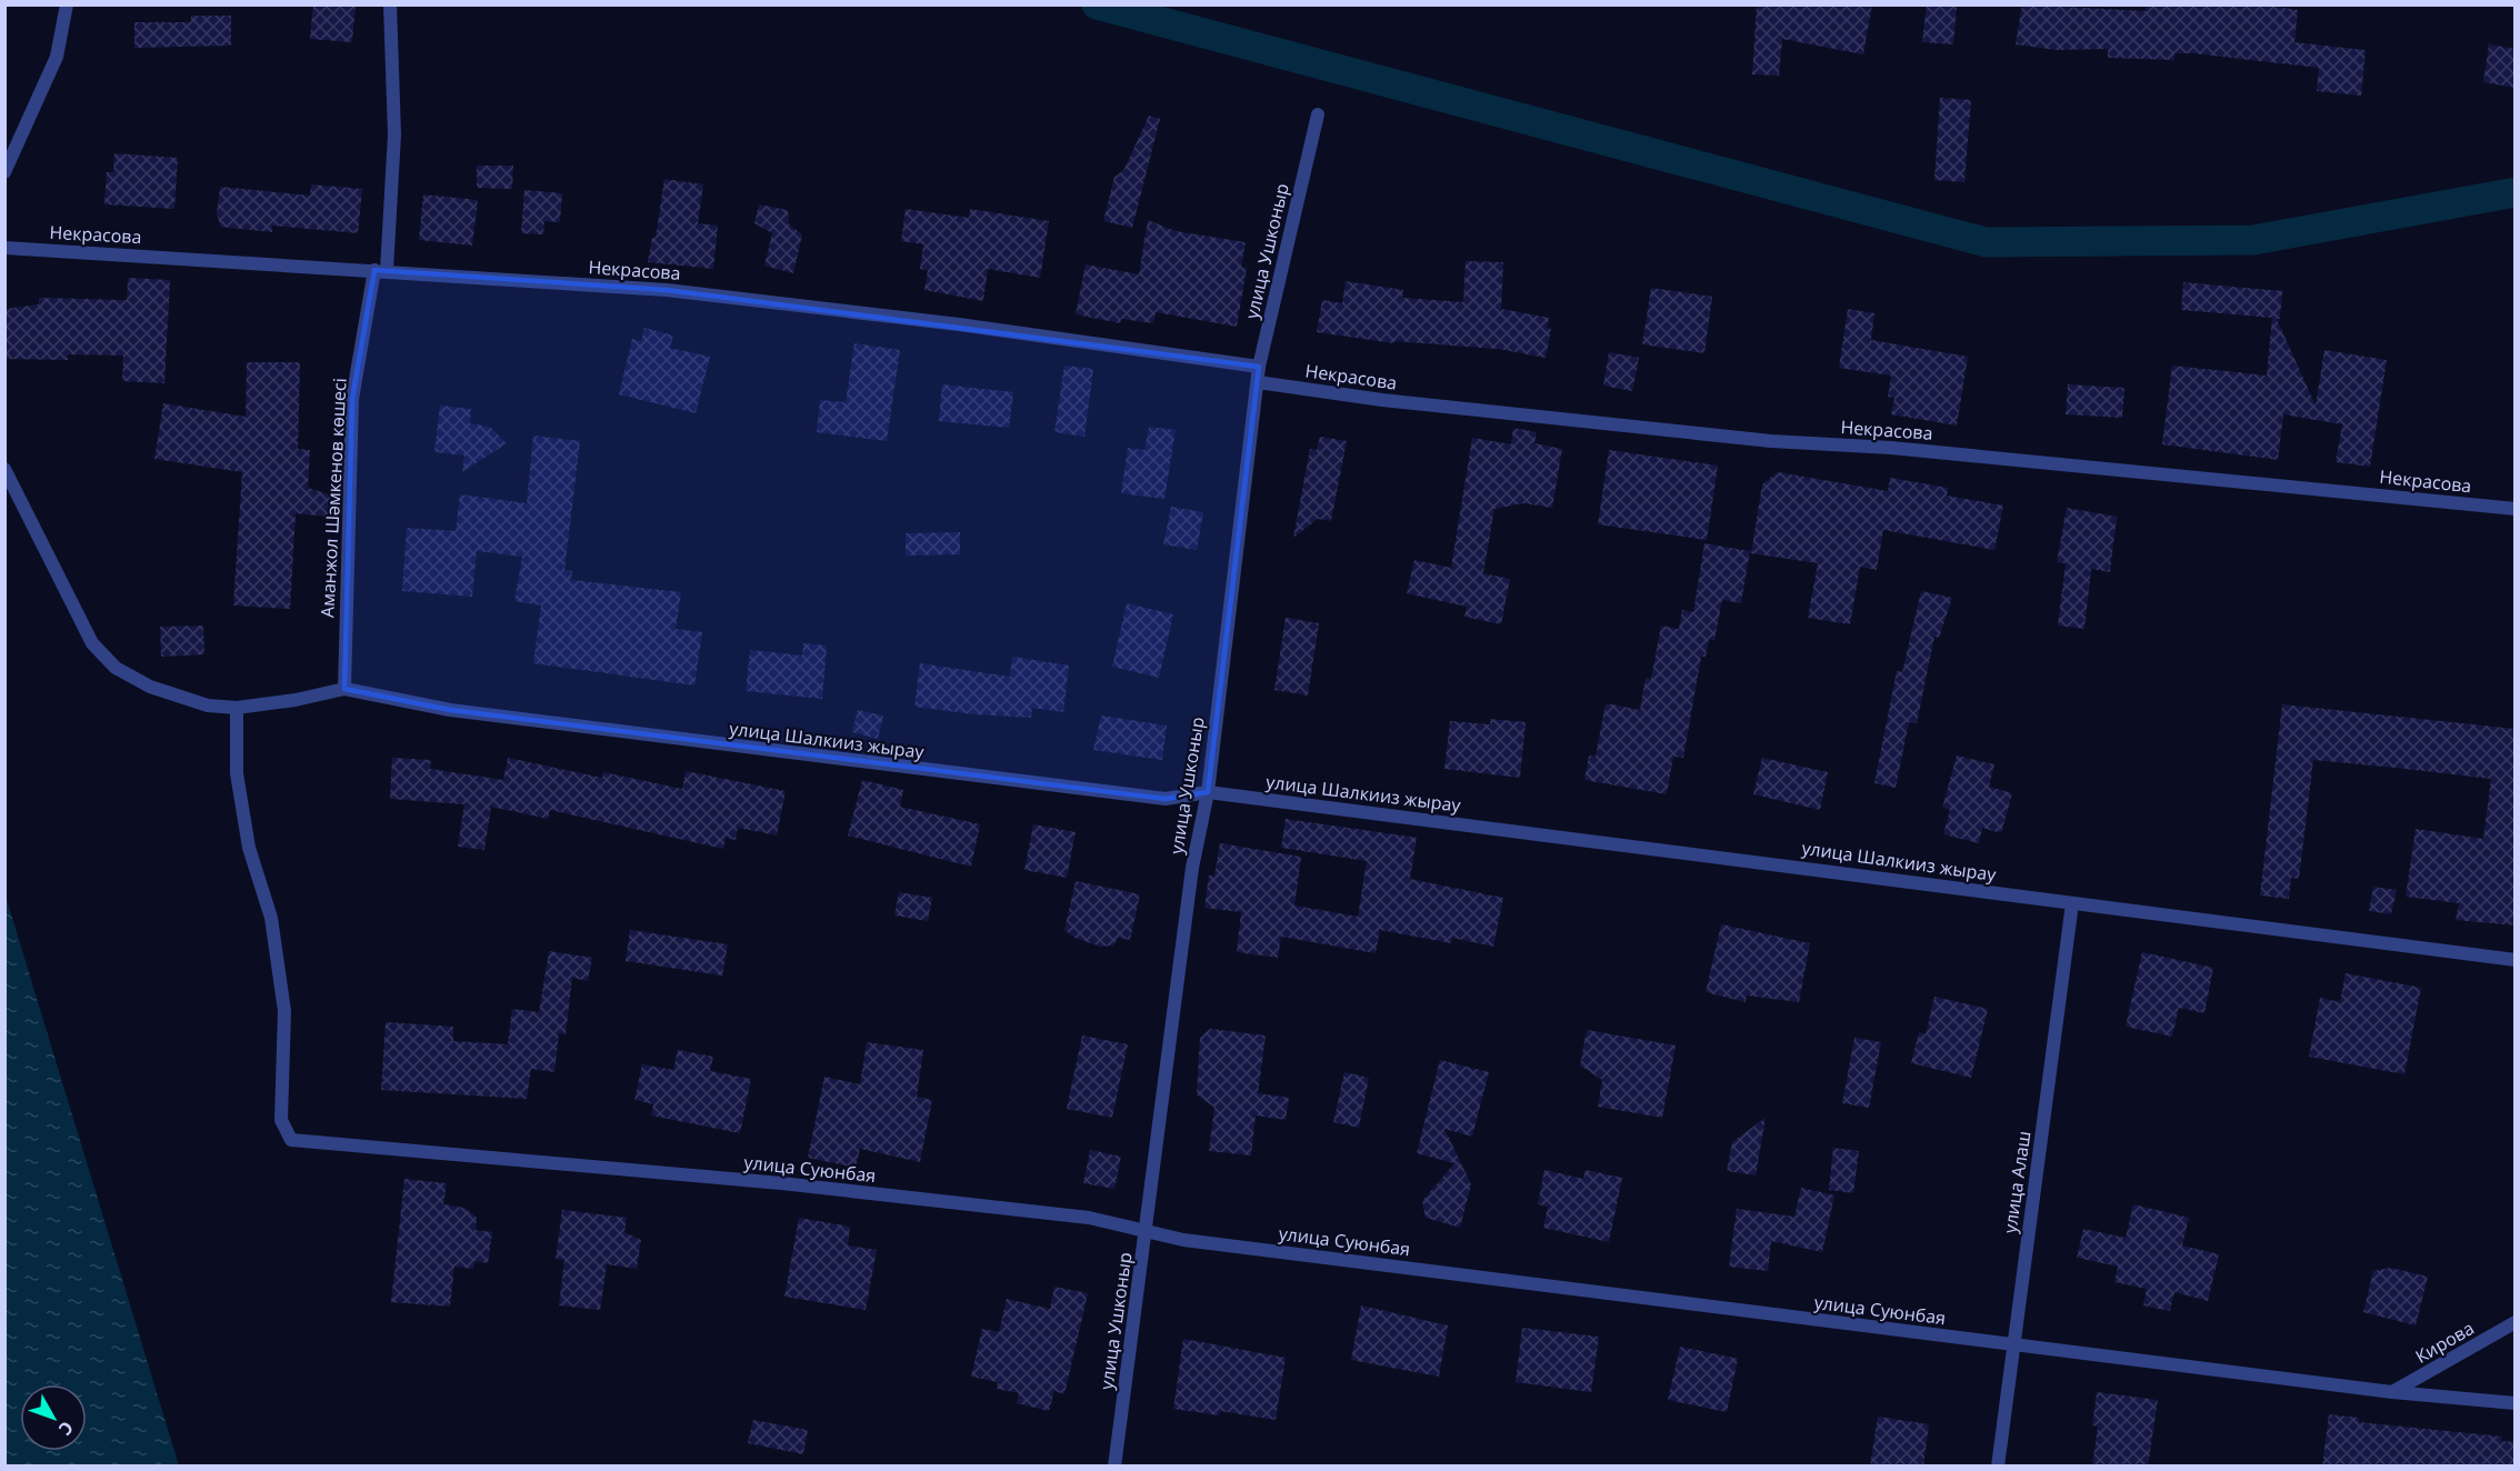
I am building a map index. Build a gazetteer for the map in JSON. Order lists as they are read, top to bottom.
{
  "streets": {
    "street": [
      "Некрасова",
      "улица Ушконыр",
      "Аманжол Шәмкенов көшесі",
      "улица Шалкииз жырау",
      "улица Суюнбая",
      "улица Алаш",
      "Кирова"
    ]
  },
  "crossings": [
    ["Некрасова", "улица Ушконыр"],
    ["Некрасова", "Аманжол Шәмкенов көшесі"],
    ["улица Ушконыр", "улица Шалкииз жырау"],
    ["улица Ушконыр", "улица Суюнбая"],
    ["Аманжол Шәмкенов көшесі", "улица Шалкииз жырау"],
    ["улица Шалкииз жырау", "улица Суюнбая"],
    ["улица Шалкииз жырау", "улица Алаш"],
    ["улица Суюнбая", "улица Алаш"],
    ["улица Суюнбая", "Кирова"]
  ],
  "north": "bottom right"
}
